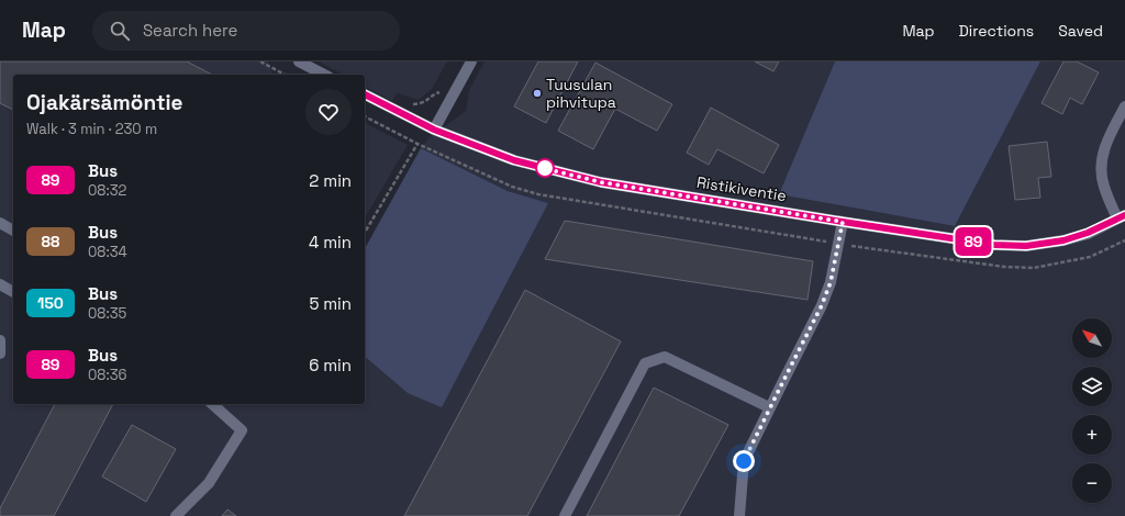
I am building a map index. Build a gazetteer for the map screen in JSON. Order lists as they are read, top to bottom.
{
  "streets": {
    "street": ["Ristikiventie"]
  },
  "places": ["Tuusulan pihvitupa"],
  "lines": ["bus line 89"],
  "north": "top left",
  "page": {
    "header": "Map",
    "search": "Search here",
    "nav": ["Map", "Directions", "Saved"],
    "on_map": "89",
    "heading": ["Ojakärsämöntie", "Walk · 3 min · 230 m"],
    "list": [
      {
        "mark": "89",
        "name": "Bus",
        "note": "08:32",
        "value": "2 min"
      },
      {
        "mark": "88",
        "name": "Bus",
        "note": "08:34",
        "value": "4 min"
      },
      {
        "mark": "150",
        "name": "Bus",
        "note": "08:35",
        "value": "5 min"
      },
      {
        "mark": "89",
        "name": "Bus",
        "note": "08:36",
        "value": "6 min"
      }
    ],
    "map_buttons": ["+", "−"]
  }
}
